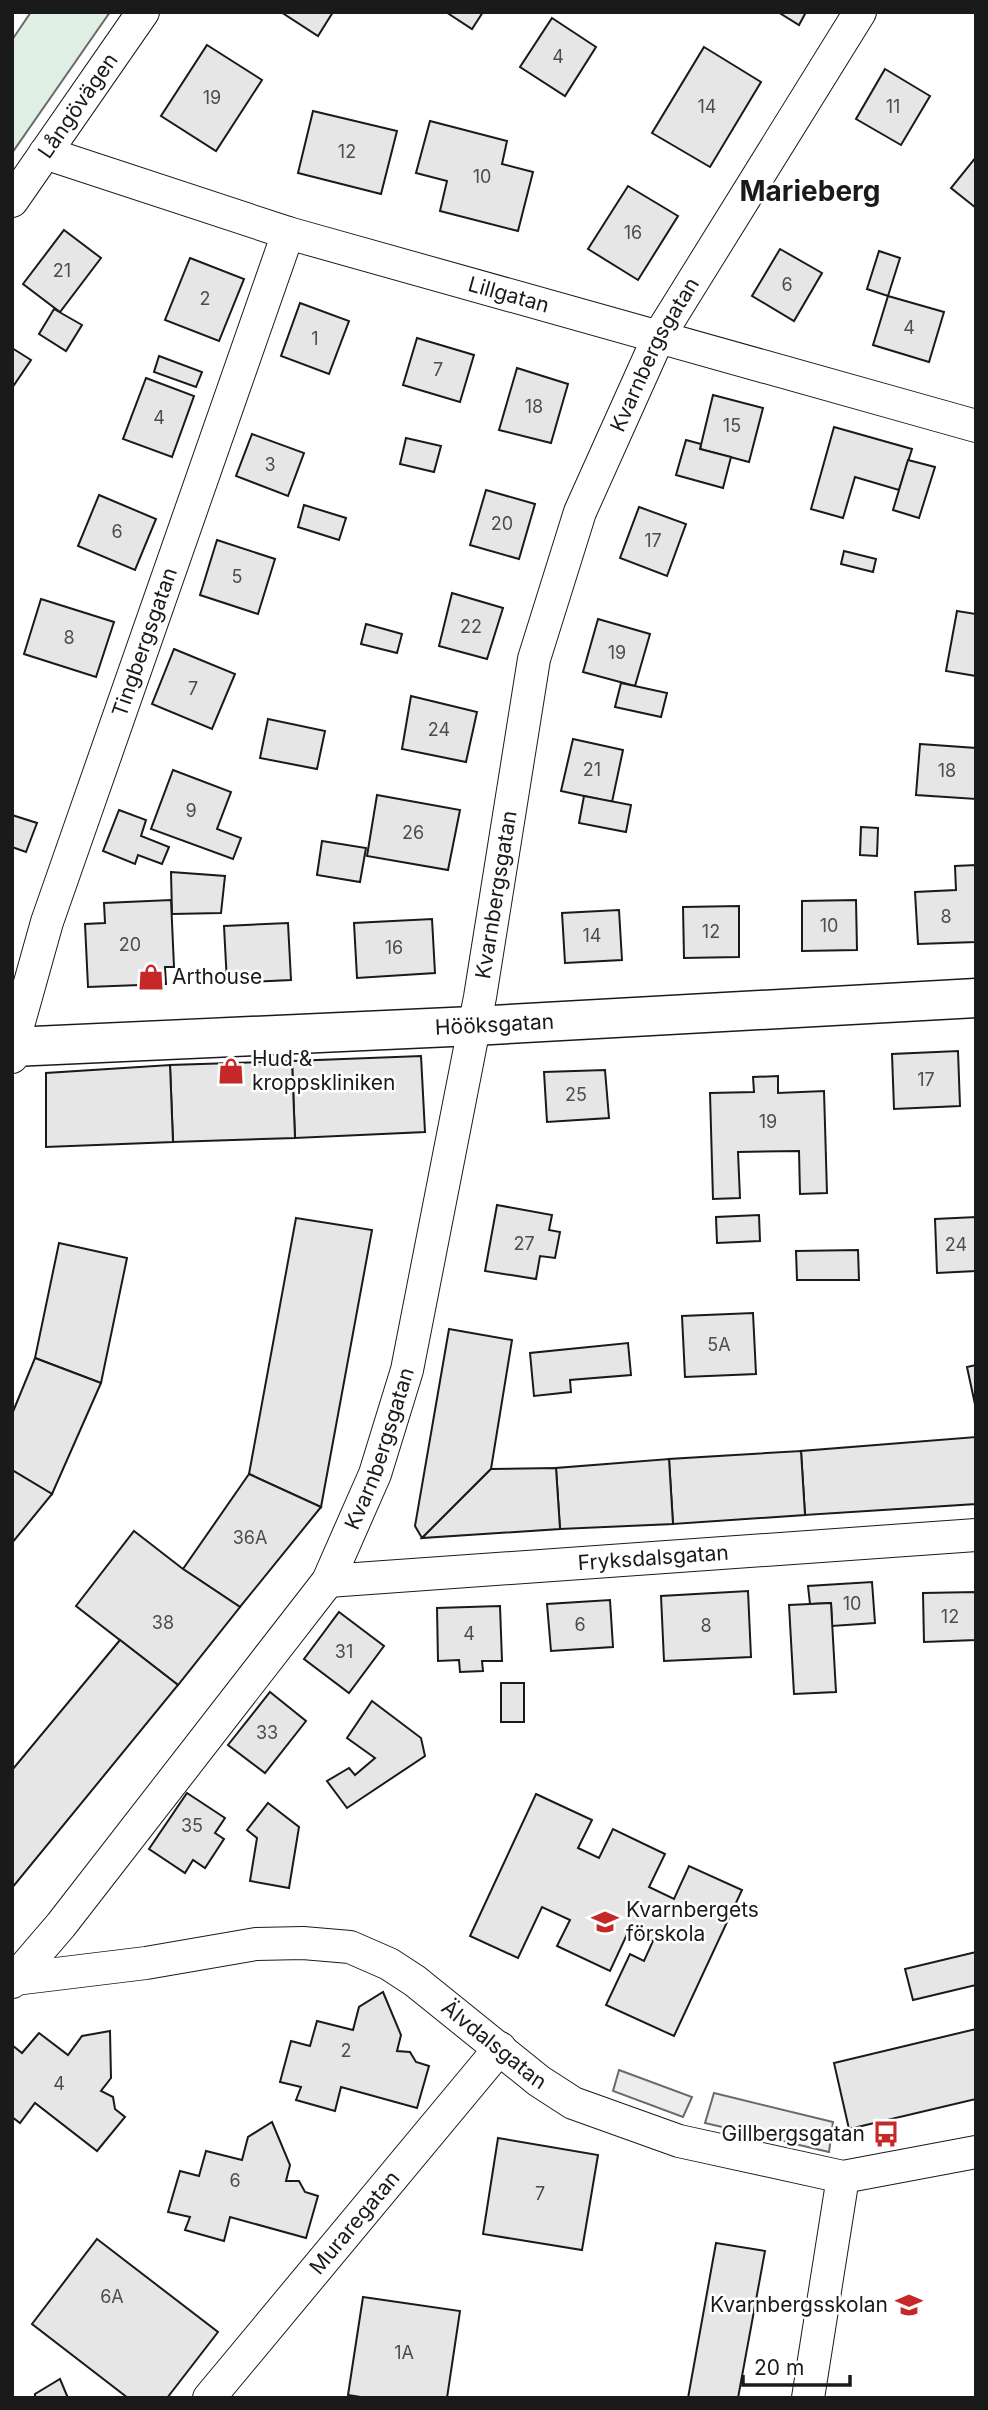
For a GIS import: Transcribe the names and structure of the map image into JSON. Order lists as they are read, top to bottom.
{
  "streets": {
    "street": [
      "Långövägen",
      "Lillgatan",
      "Kvarnbergsgatan",
      "Tingbergsgatan",
      "Hööksgatan",
      "Fryksdalsgatan",
      "Älvdalsgatan",
      "Muraregatan"
    ]
  },
  "crossings": [
    ["Långövägen", "Lillgatan"],
    ["Lillgatan", "Kvarnbergsgatan"],
    ["Lillgatan", "Tingbergsgatan"],
    ["Kvarnbergsgatan", "Hööksgatan"],
    ["Kvarnbergsgatan", "Fryksdalsgatan"],
    ["Kvarnbergsgatan", "Älvdalsgatan"],
    ["Tingbergsgatan", "Hööksgatan"],
    ["Älvdalsgatan", "Muraregatan"]
  ],
  "districts": ["Marieberg"],
  "places": {
    "shop": ["Arthouse", "Hud & kroppskliniken"],
    "school or university": ["Kvarnbergets förskola", "Kvarnbergsskolan"],
    "bus stop": ["Gillbergsgatan"]
  },
  "house_numbers": [
    "4",
    "19",
    "14",
    "11",
    "12",
    "10",
    "16",
    "21",
    "6",
    "2",
    "4",
    "1",
    "7",
    "18",
    "4",
    "15",
    "3",
    "20",
    "6",
    "17",
    "5",
    "22",
    "8",
    "19",
    "7",
    "24",
    "21",
    "18",
    "9",
    "26",
    "8",
    "10",
    "12",
    "14",
    "20",
    "16",
    "17",
    "25",
    "19",
    "27",
    "24",
    "5A",
    "36A",
    "10",
    "12",
    "38",
    "6",
    "8",
    "4",
    "31",
    "33",
    "35",
    "2",
    "4",
    "6",
    "7",
    "6A",
    "1A"
  ],
  "scale_bar": "20 m"
}
